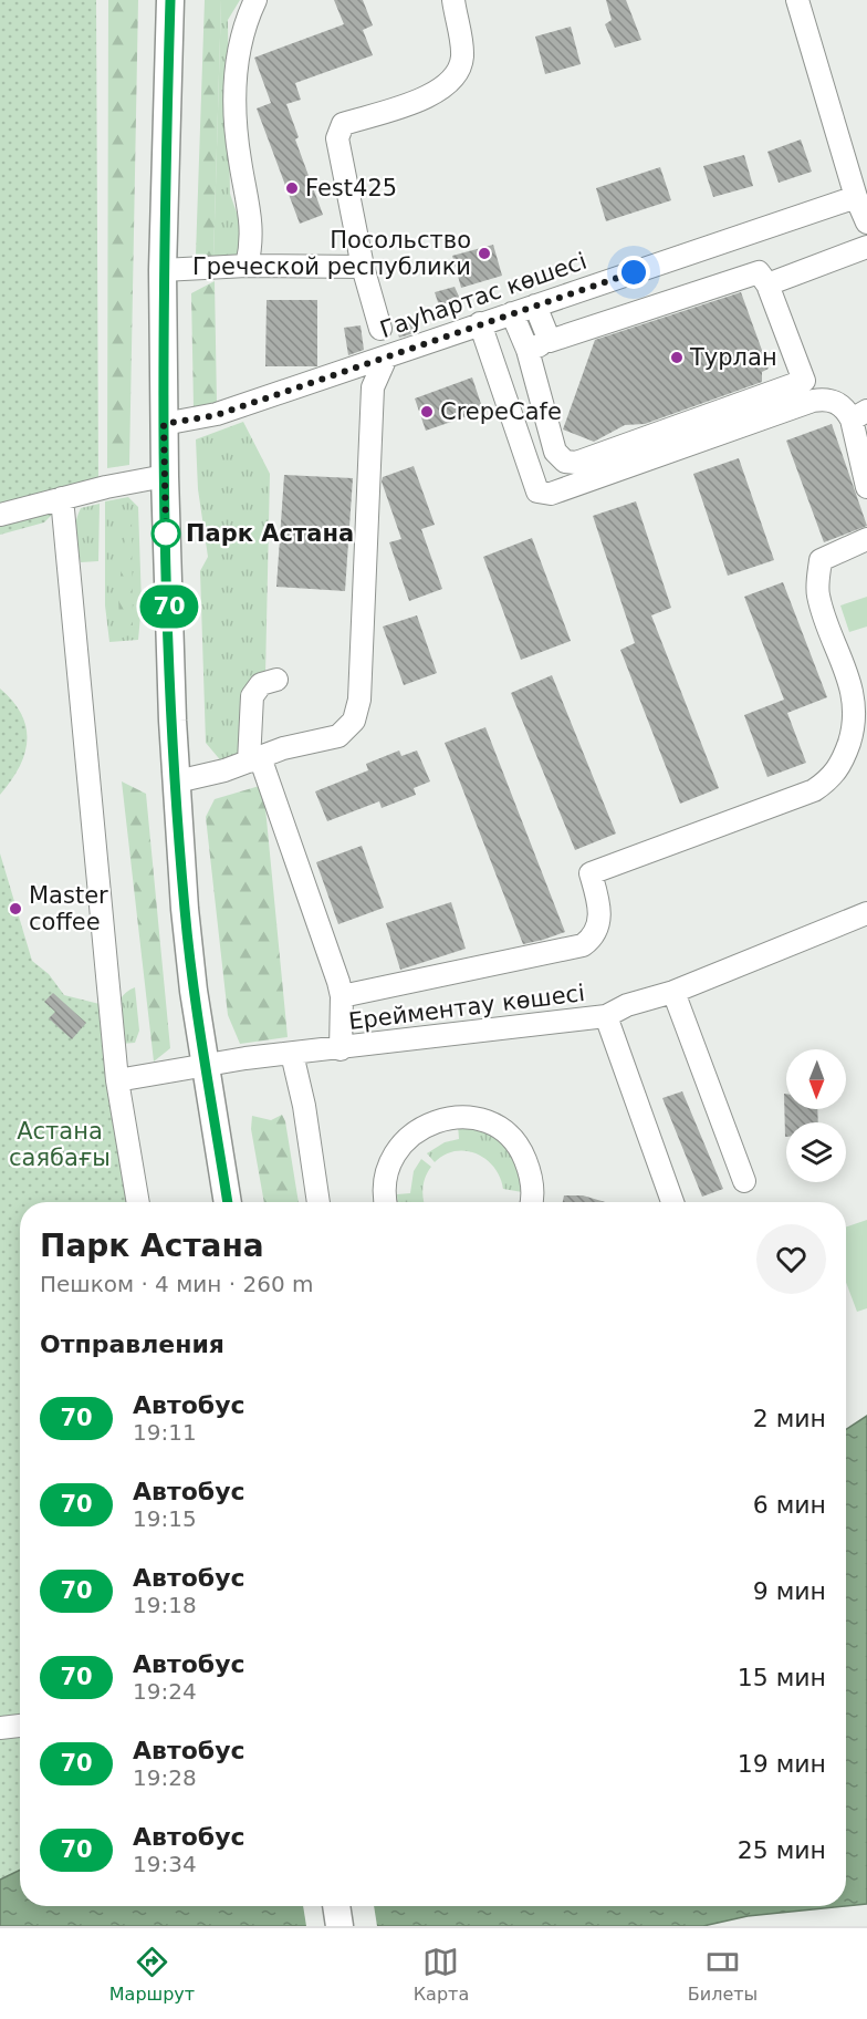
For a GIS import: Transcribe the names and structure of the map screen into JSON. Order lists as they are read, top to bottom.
{
  "streets": {
    "street": ["Гауhартас көшесі", "Ерейментау көшесі"]
  },
  "parks": ["Астана саябағы"],
  "places": [
    "Fest425",
    "Посольство Греческой республики",
    "Турлан",
    "CrepeCafe",
    "Парк Астана",
    "Master coffee"
  ],
  "lines": ["bus line 70"],
  "north": "bottom",
  "page": {
    "on_map": "70",
    "heading": [
      ["Парк Астана", "Пешком · 4 мин · 260 m"],
      "Отправления"
    ],
    "list": [
      {
        "mark": "70",
        "name": "Автобус",
        "note": "19:11",
        "value": "2 мин"
      },
      {
        "mark": "70",
        "name": "Автобус",
        "note": "19:15",
        "value": "6 мин"
      },
      {
        "mark": "70",
        "name": "Автобус",
        "note": "19:18",
        "value": "9 мин"
      },
      {
        "mark": "70",
        "name": "Автобус",
        "note": "19:24",
        "value": "15 мин"
      },
      {
        "mark": "70",
        "name": "Автобус",
        "note": "19:28",
        "value": "19 мин"
      },
      {
        "mark": "70",
        "name": "Автобус",
        "note": "19:34",
        "value": "25 мин"
      }
    ],
    "tabs": ["Маршрут", "Карта", "Билеты"]
  }
}
